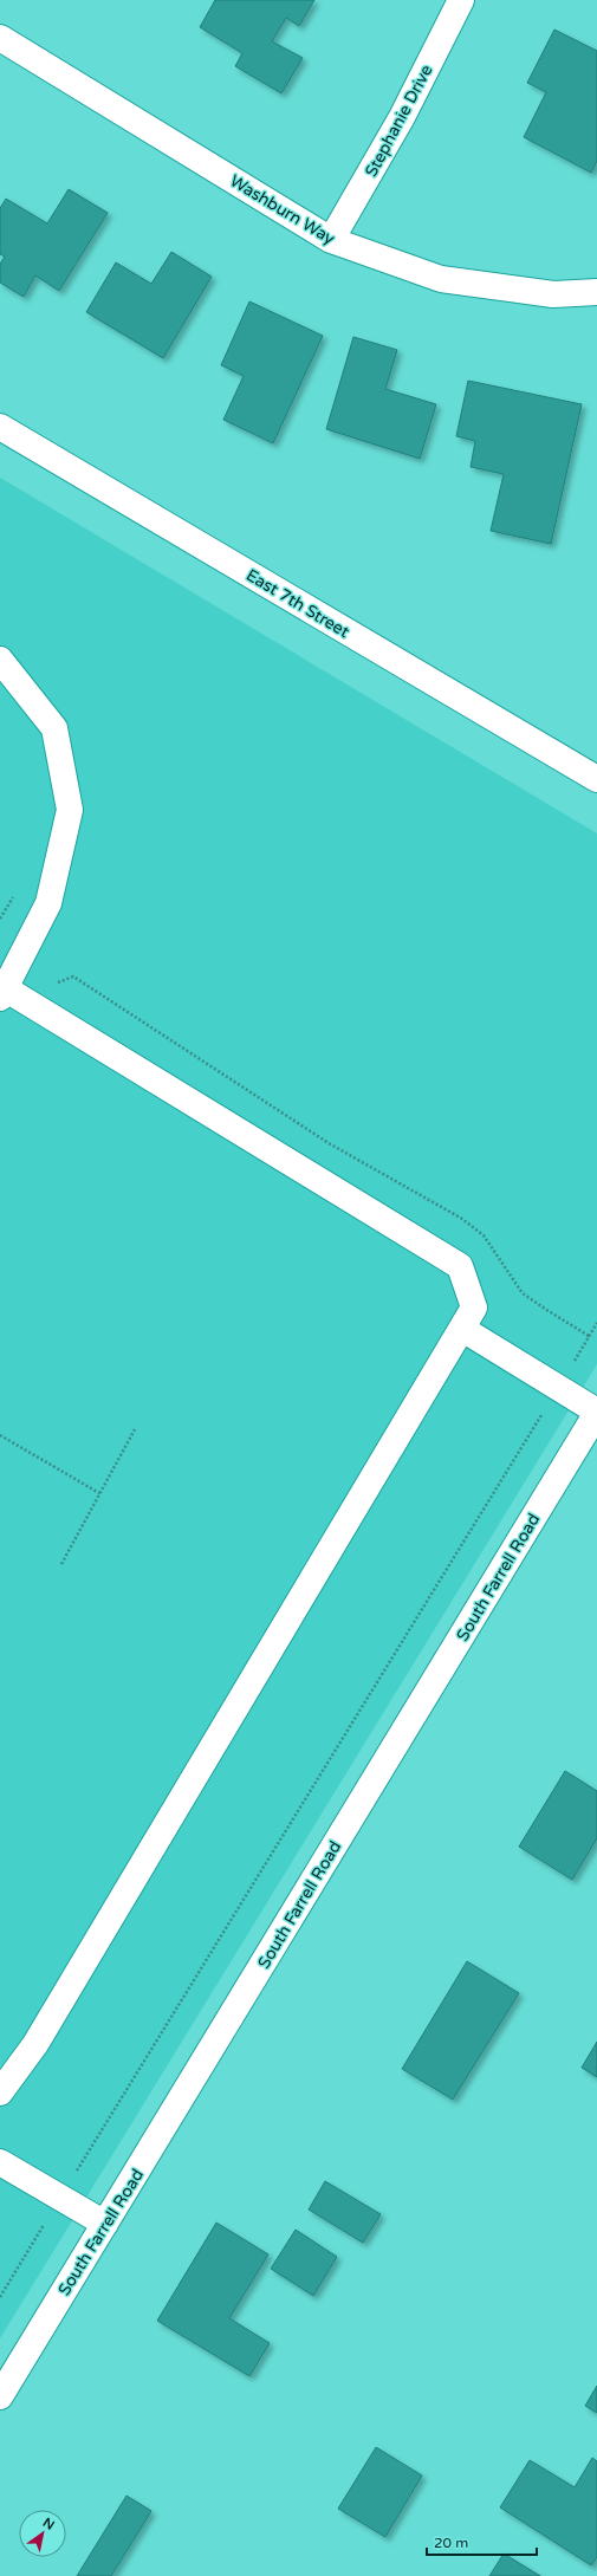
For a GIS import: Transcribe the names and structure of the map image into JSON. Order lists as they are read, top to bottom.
{
  "streets": {
    "street": [
      "Stephanie Drive",
      "Washburn Way",
      "East 7th Street",
      "South Farrell Road"
    ]
  },
  "crossings": [
    ["Stephanie Drive", "Washburn Way"]
  ],
  "scale_bar": "20 m",
  "north": "top right"
}
